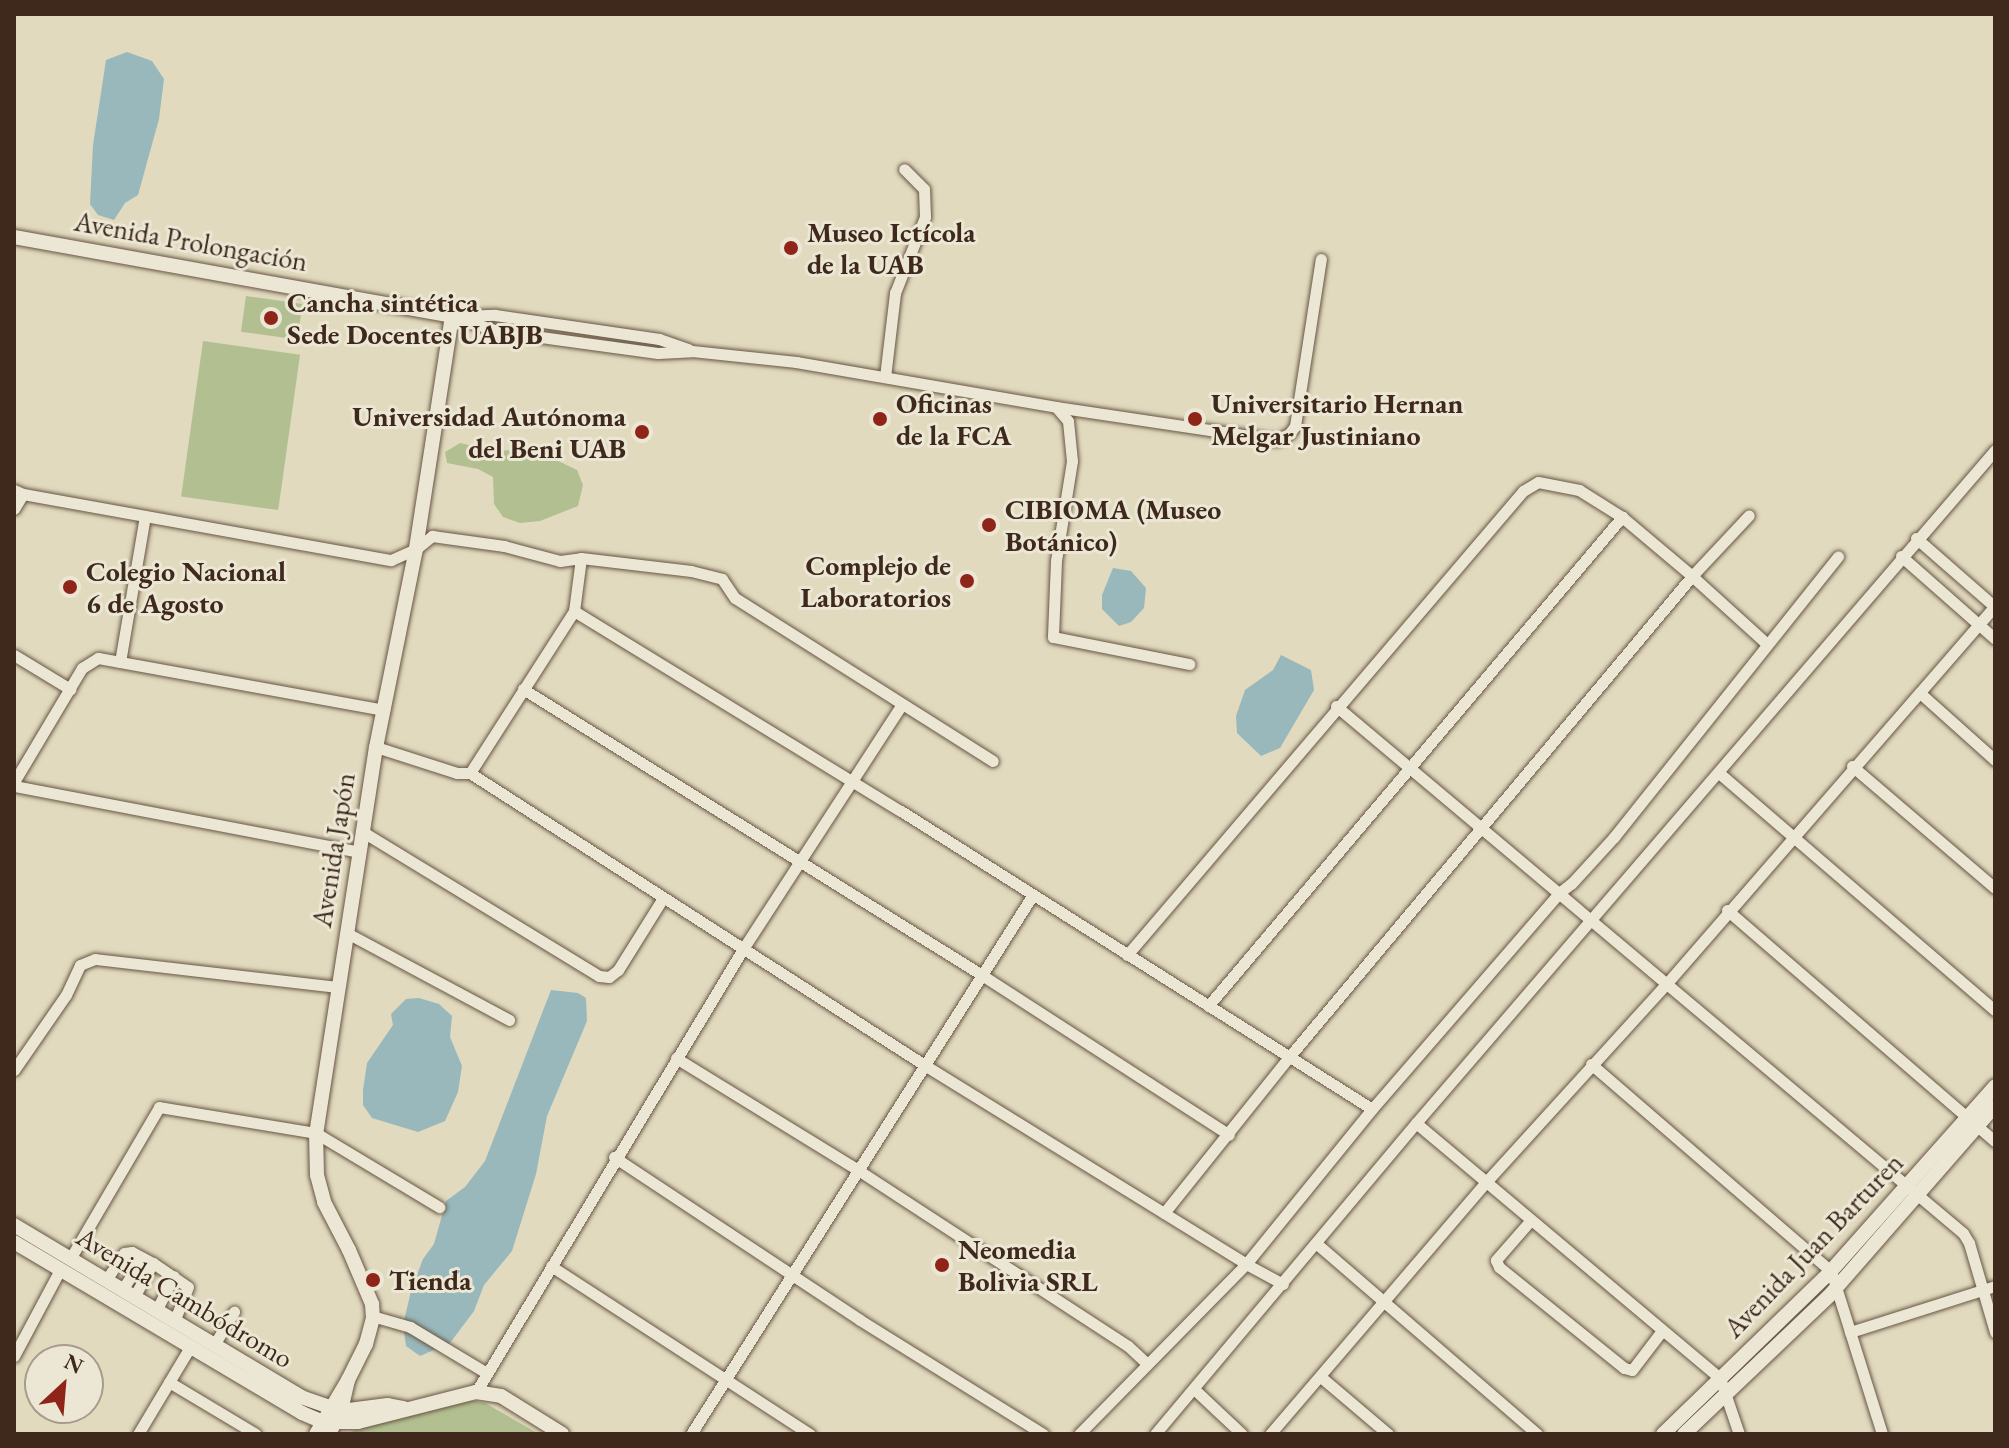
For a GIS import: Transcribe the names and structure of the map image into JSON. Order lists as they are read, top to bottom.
{
  "streets": {
    "street": [
      "Avenida Prolongación",
      "Avenida Japón",
      "Avenida Juan Barturen",
      "Avenida Cambódromo"
    ]
  },
  "crossings": [
    ["Avenida Prolongación", "Avenida Japón"]
  ],
  "places": [
    "Museo Ictícola de la UAB",
    "Cancha sintética Sede Docentes UABJB",
    "Oficinas de la FCA",
    "Universitario Hernan Melgar Justiniano",
    "Universidad Autónoma del Beni UAB",
    "CIBIOMA (Museo Botánico)",
    "Complejo de Laboratorios",
    "Colegio Nacional 6 de Agosto",
    "Neomedia Bolivia SRL",
    "Tienda"
  ],
  "north": "top right"
}
